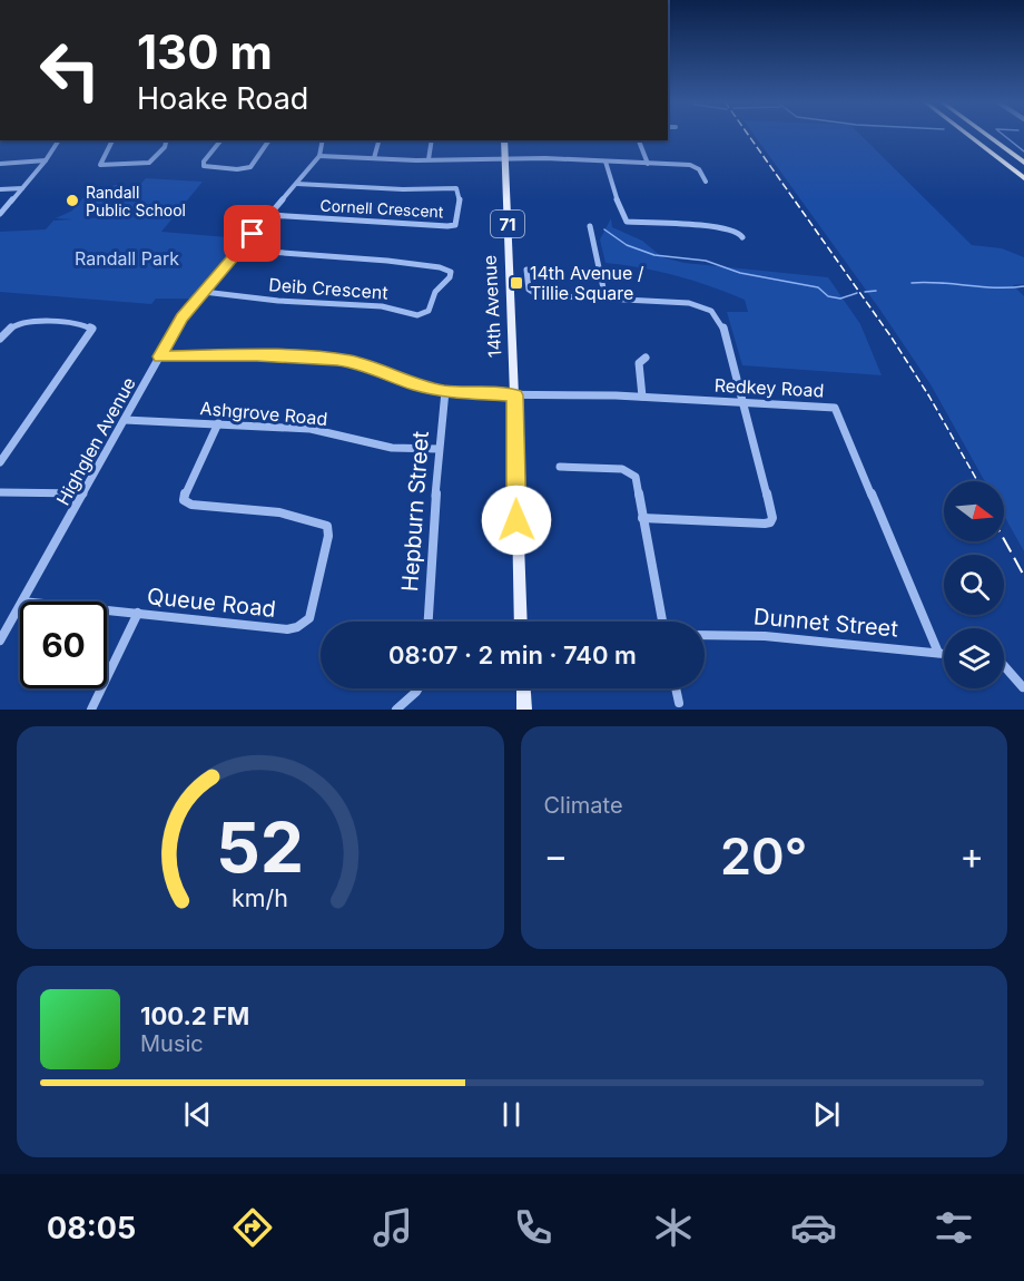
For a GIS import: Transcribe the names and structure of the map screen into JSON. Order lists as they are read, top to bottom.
{
  "streets": {
    "main road": ["71", "14th Avenue"],
    "street": [
      "Cornell Crescent",
      "Deib Crescent",
      "Redkey Road",
      "Ashgrove Road",
      "Highglen Avenue",
      "Hepburn Street",
      "Queue Road",
      "Dunnet Street"
    ]
  },
  "crossings": [
    ["Cornell Crescent", "Highglen Avenue"],
    ["Deib Crescent", "Highglen Avenue"],
    ["14th Avenue", "Redkey Road"],
    ["Redkey Road", "Highglen Avenue"],
    ["Redkey Road", "Hepburn Street"],
    ["Redkey Road", "Dunnet Street"],
    ["Ashgrove Road", "Highglen Avenue"],
    ["Ashgrove Road", "Hepburn Street"],
    ["Ashgrove Road", "Queue Road"]
  ],
  "parks": ["Randall Park"],
  "places": {
    "other": ["Randall Public School"],
    "transit": ["14th Avenue / Tillie Square"]
  },
  "north": "right",
  "page": {
    "turn": ["130 m", "Hoake Road"],
    "limit": "60",
    "trip": "08:07 · 2 min · 740 m",
    "tile": "Climate",
    "heat": ["−", "20°", "+"],
    "song": ["100.2 FM", "Music"],
    "tabs": "08:05",
    "gauge": ["52", "km/h"]
  }
}
